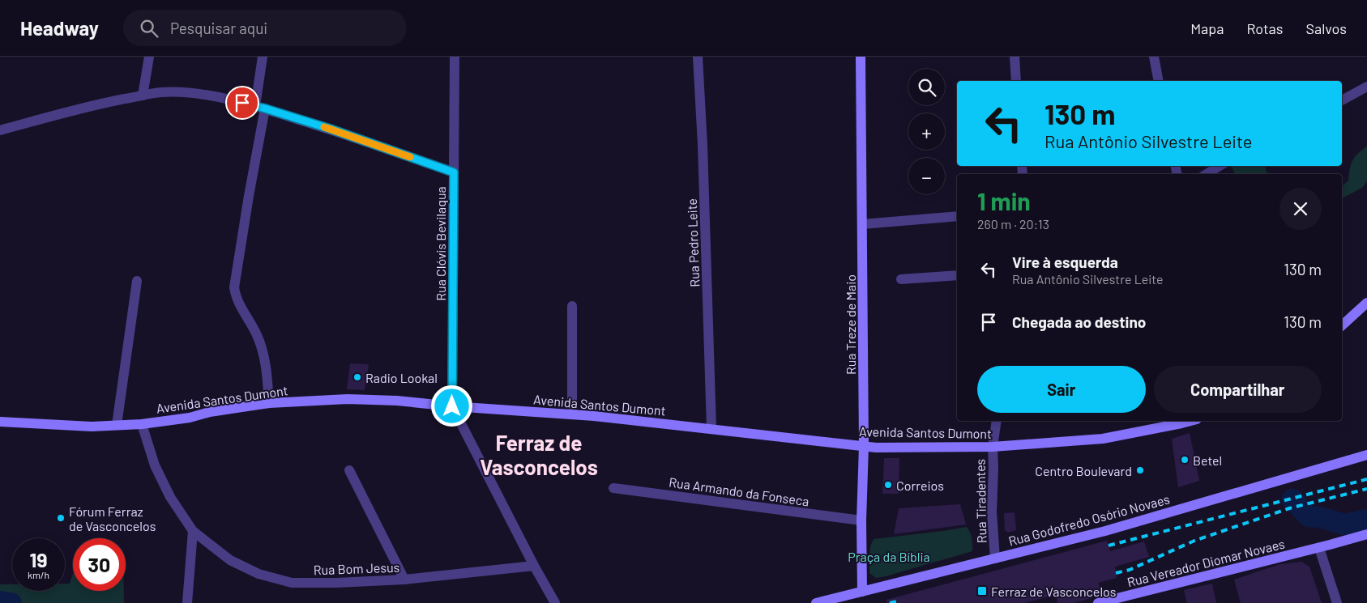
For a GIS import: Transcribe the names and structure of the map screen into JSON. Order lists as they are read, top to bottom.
{
  "streets": {
    "main road": [
      "Rua Treze de Maio",
      "Avenida Santos Dumont",
      "Rua Godofredo Osório Novaes",
      "Rua Vereador Diomar Novaes"
    ],
    "street": [
      "Rua Pedro Leite",
      "Rua Clóvis Bevilaqua",
      "Rua Armando da Fonseca",
      "Rua Tiradentes",
      "Rua Bom Jesus"
    ]
  },
  "crossings": [
    ["Rua Pedro Leite", "Avenida Santos Dumont"],
    ["Rua Clóvis Bevilaqua", "Avenida Santos Dumont"],
    ["Rua Treze de Maio", "Avenida Santos Dumont"],
    ["Rua Treze de Maio", "Rua Armando da Fonseca"],
    ["Rua Treze de Maio", "Rua Godofredo Osório Novaes"],
    ["Avenida Santos Dumont", "Rua Tiradentes"],
    ["Avenida Santos Dumont", "Rua Bom Jesus"],
    ["Rua Tiradentes", "Rua Godofredo Osório Novaes"]
  ],
  "districts": ["Ferraz de Vasconcelos"],
  "parks": ["Praça da Bíblia"],
  "places": {
    "other": [
      "Radio Lookal",
      "Betel",
      "Centro Boulevard",
      "Correios",
      "Fórum Ferraz de Vasconcelos"
    ],
    "transit": ["Ferraz de Vasconcelos"]
  },
  "page": {
    "header": "Headway",
    "search": "Pesquisar aqui",
    "nav": ["Mapa", "Rotas", "Salvos"],
    "map_buttons": ["+", "−"],
    "turn": ["130 m", "Rua Antônio Silvestre Leite"],
    "heading": ["1 min", "260 m · 20:13"],
    "list": [
      {
        "name": "Vire à esquerda",
        "note": "Rua Antônio Silvestre Leite",
        "value": "130 m"
      },
      {
        "name": "Chegada ao destino",
        "value": "130 m"
      }
    ],
    "buttons": ["Sair", "Compartilhar"],
    "speed": "19 km/h",
    "limit": "30"
  }
}
